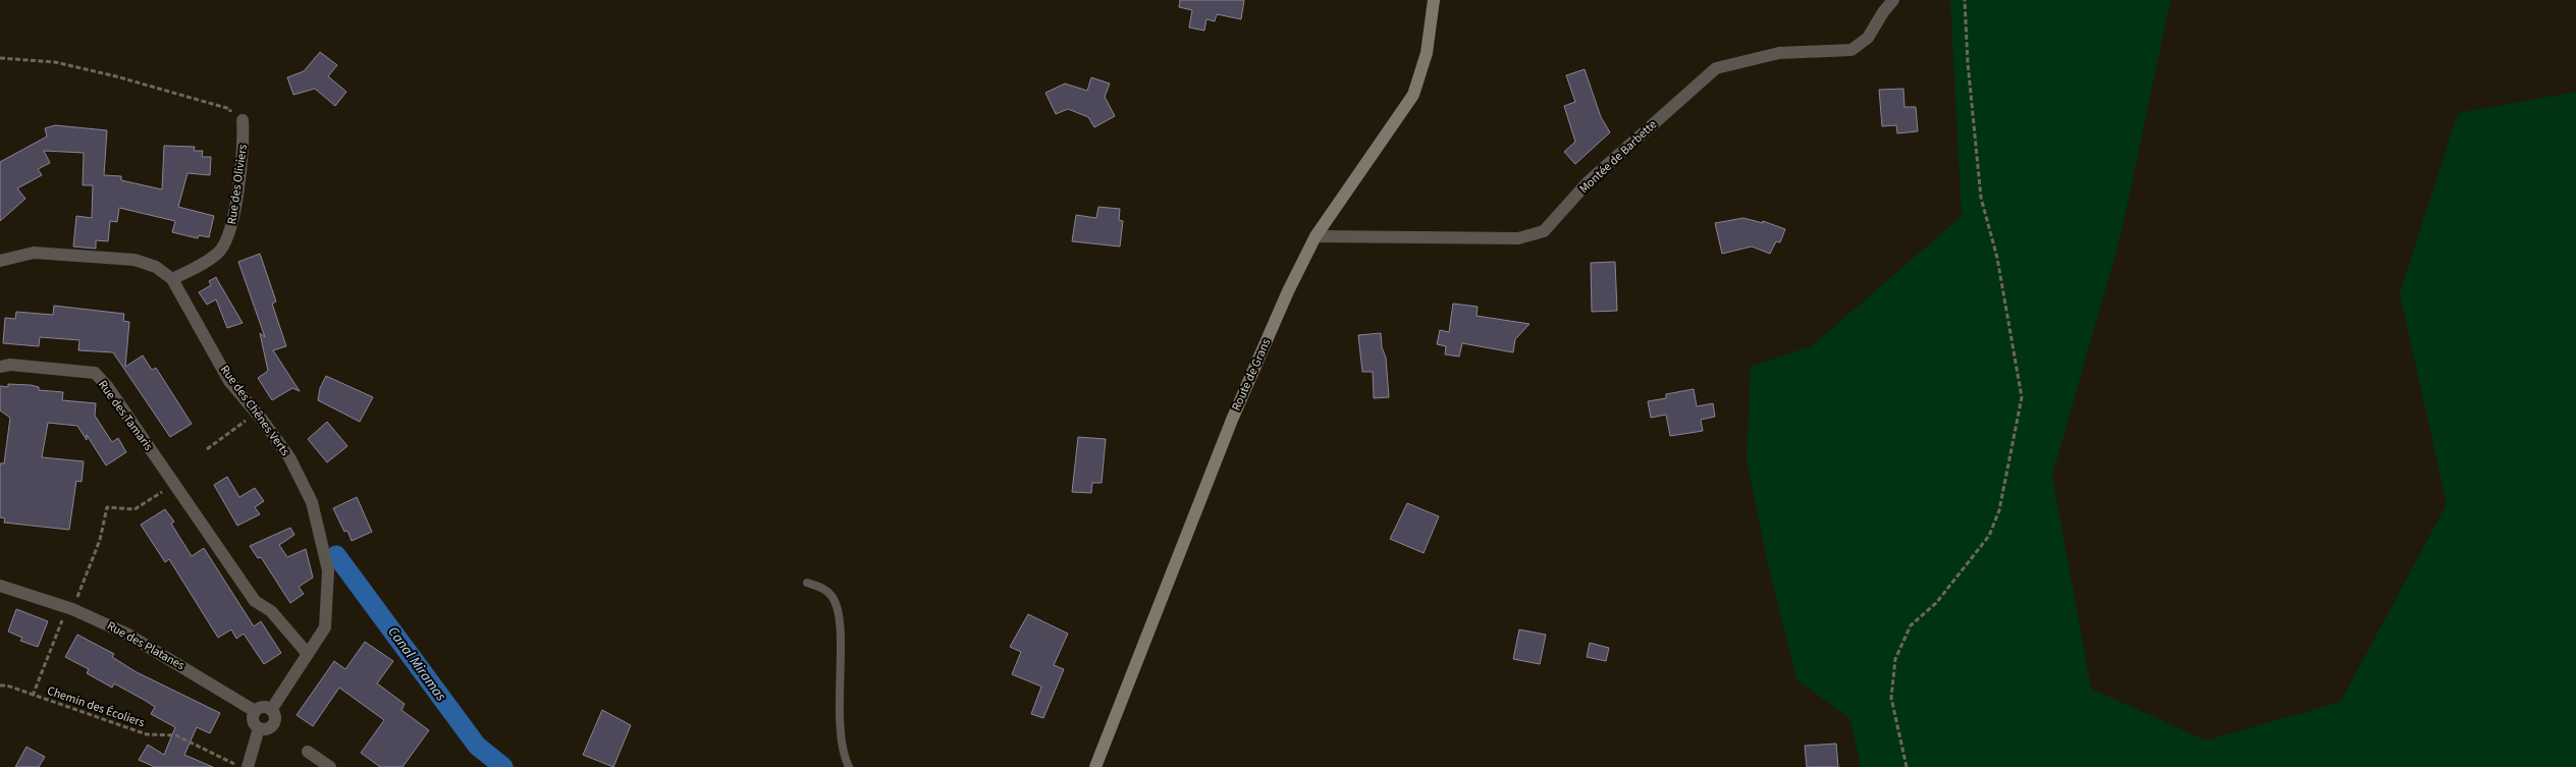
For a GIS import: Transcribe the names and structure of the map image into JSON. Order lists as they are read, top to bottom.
{
  "streets": {
    "street": [
      "Montée de Barbette",
      "Rue des Oliviers",
      "Route de Grans",
      "Rue des Chênes Verts",
      "Rue des Tamaris",
      "Rue des Platanes"
    ],
    "path": ["Chemin des Écoliers"]
  },
  "crossings": [
    ["Montée de Barbette", "Route de Grans"],
    ["Rue des Oliviers", "Rue des Chênes Verts"],
    ["Rue des Chênes Verts", "Rue des Tamaris"],
    ["Rue des Chênes Verts", "Rue des Platanes"]
  ],
  "water": ["Canal Miramas"]
}
